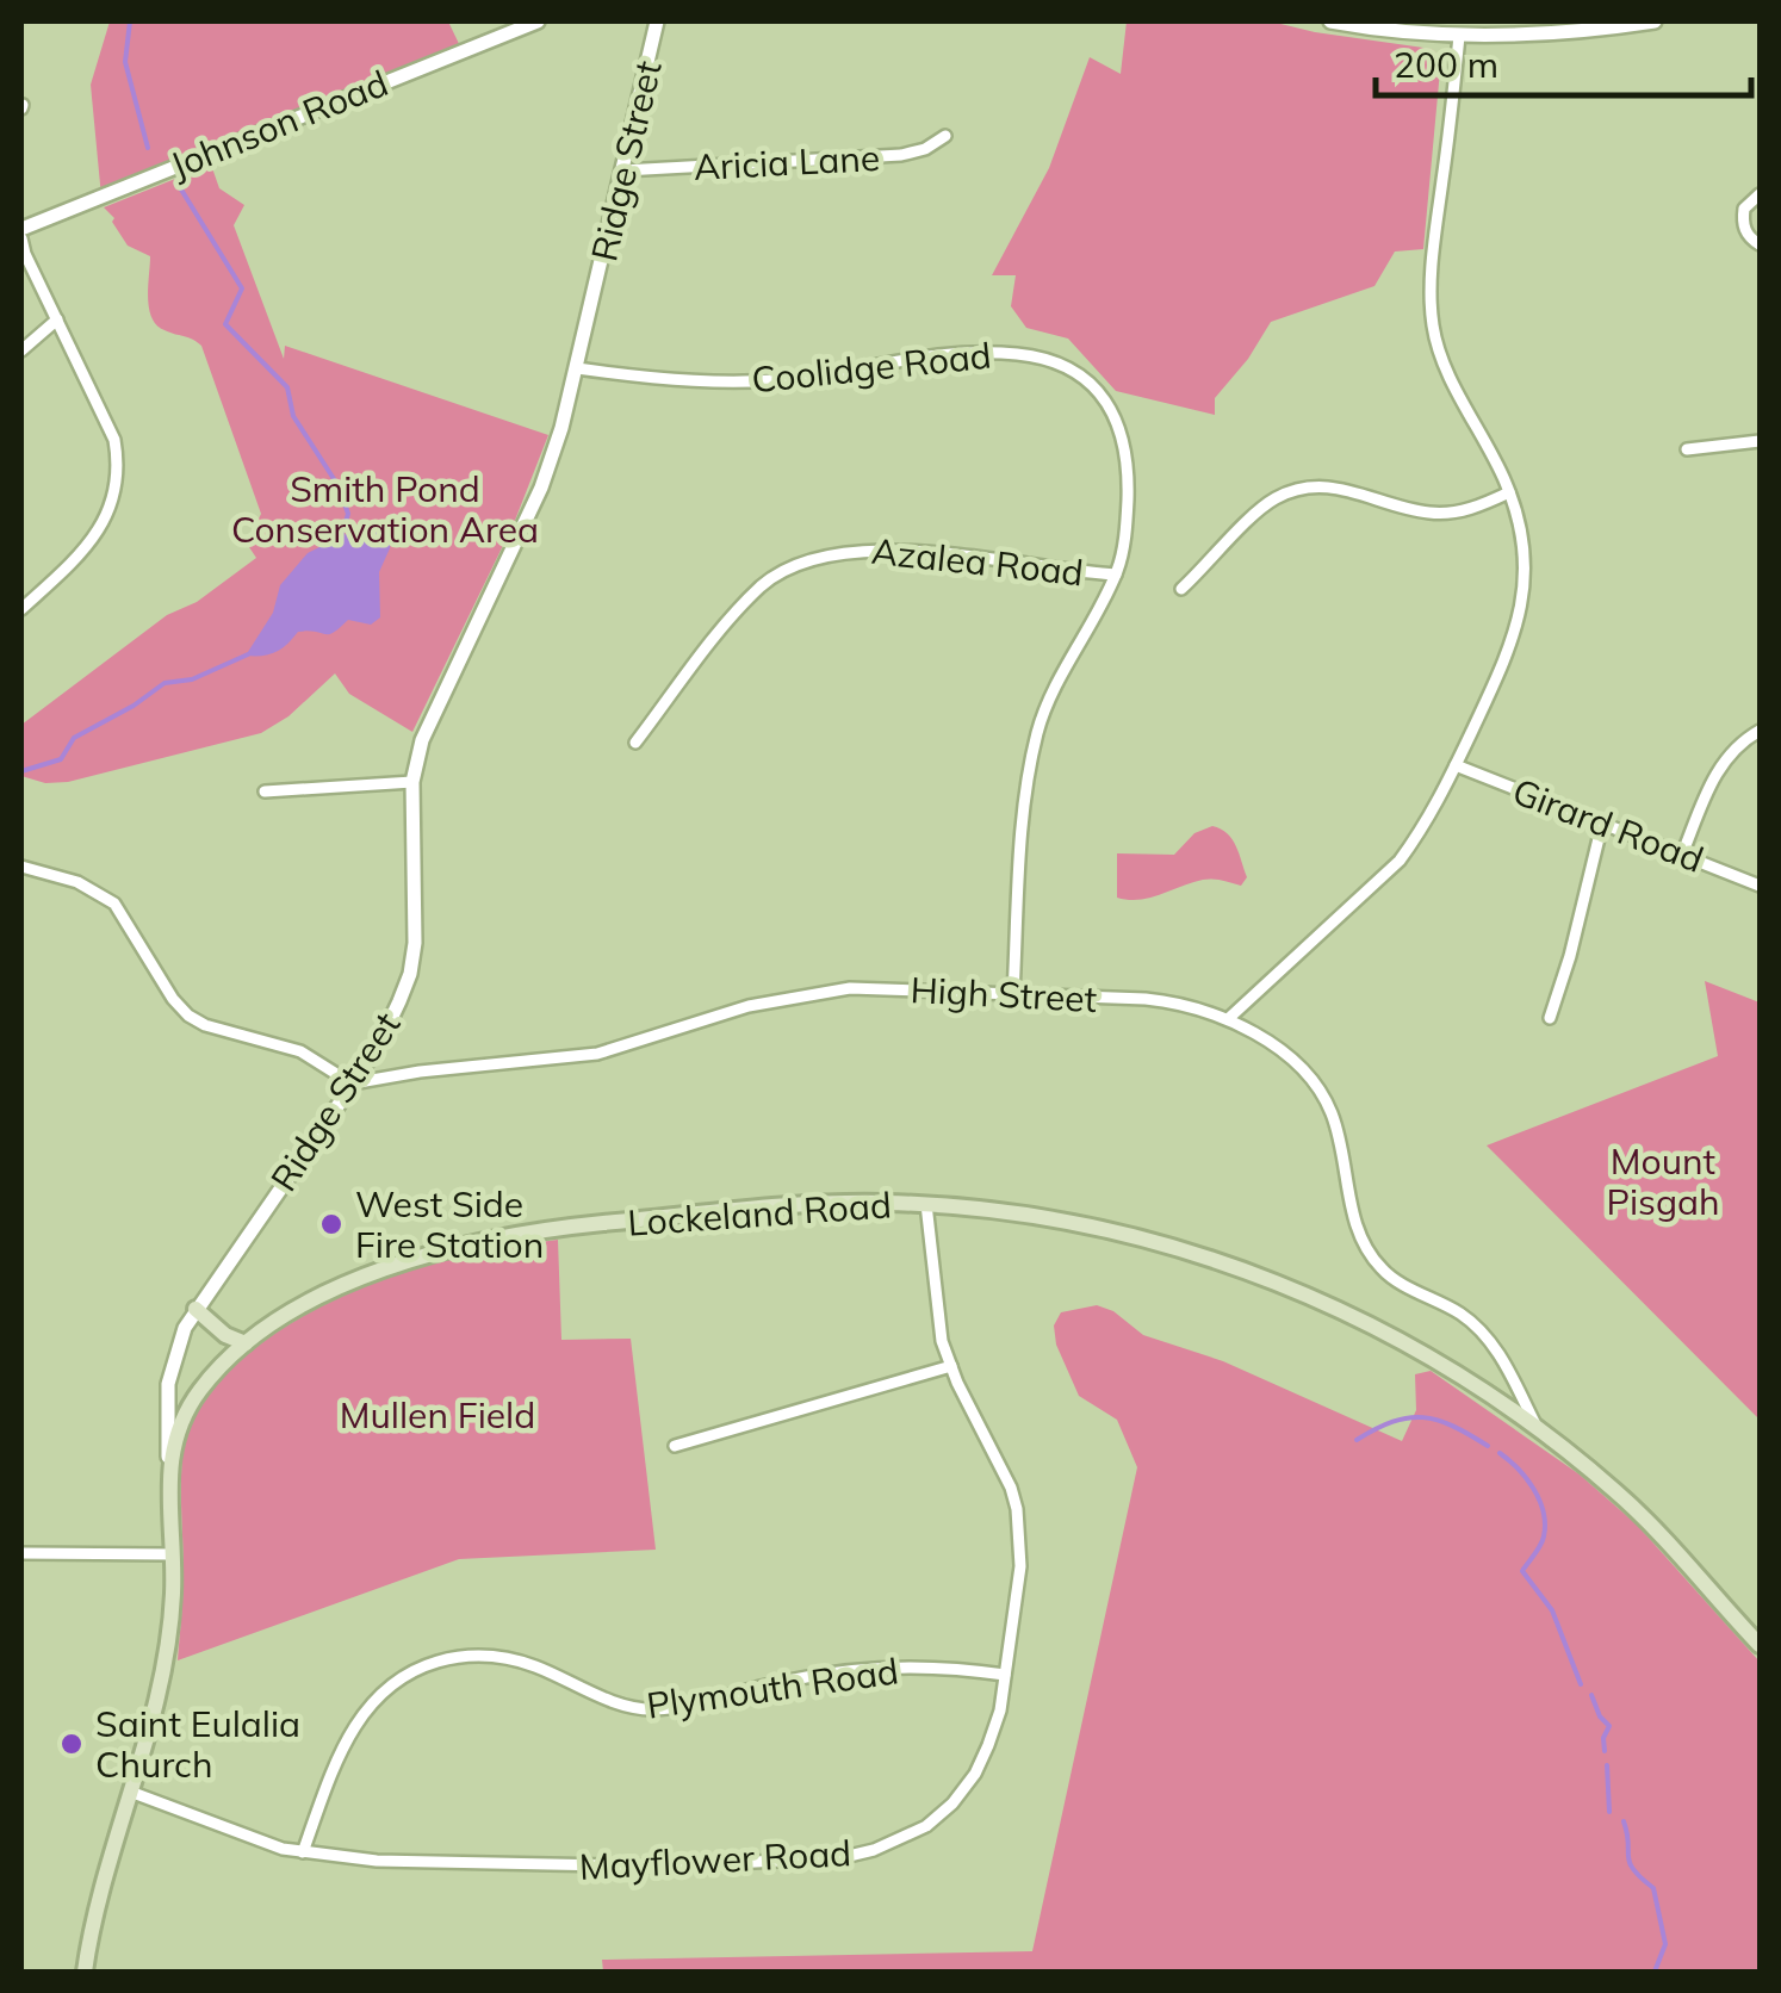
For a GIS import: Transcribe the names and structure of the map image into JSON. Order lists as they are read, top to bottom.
{
  "streets": {
    "main road": ["Ridge Street", "High Street", "Lockeland Road"],
    "street": [
      "Johnson Road",
      "Aricia Lane",
      "Coolidge Road",
      "Azalea Road",
      "Girard Road",
      "Plymouth Road",
      "Mayflower Road"
    ]
  },
  "crossings": [
    ["Ridge Street", "Aricia Lane"],
    ["Ridge Street", "Coolidge Road"],
    ["Ridge Street", "High Street"],
    ["Ridge Street", "Lockeland Road"],
    ["Ridge Street", "Mayflower Road"],
    ["Coolidge Road", "Azalea Road"],
    ["Coolidge Road", "High Street"],
    ["High Street", "Lockeland Road"],
    ["Lockeland Road", "Mayflower Road"],
    ["Plymouth Road", "Mayflower Road"]
  ],
  "parks": ["Smith Pond Conservation Area", "Mount Pisgah", "Mullen Field"],
  "places": ["West Side Fire Station", "Saint Eulalia Church"],
  "scale_bar": "200 m"
}
